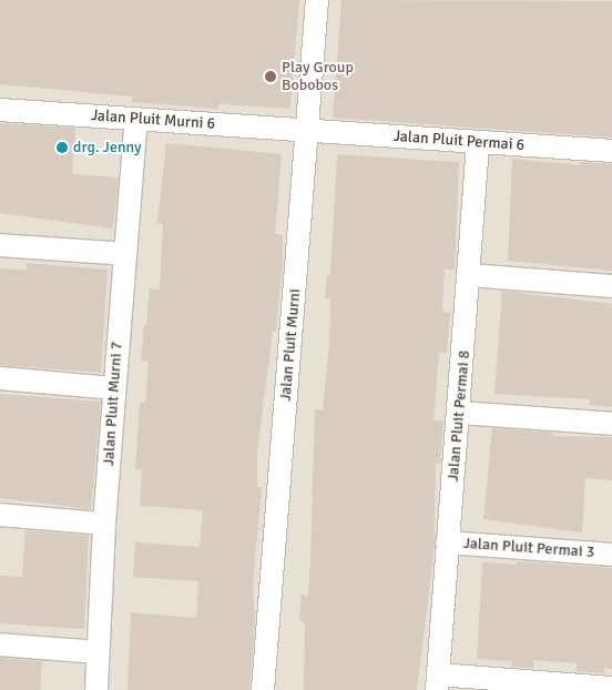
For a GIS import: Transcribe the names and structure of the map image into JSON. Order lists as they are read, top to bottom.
{
  "streets": {
    "street": [
      "Jalan Pluit Murni 6",
      "Jalan Pluit Permai 6",
      "Jalan Pluit Murni",
      "Jalan Pluit Murni 7",
      "Jalan Pluit Permai 8",
      "Jalan Pluit Permai 3"
    ]
  },
  "crossings": [
    ["Jalan Pluit Murni 6", "Jalan Pluit Permai 6"],
    ["Jalan Pluit Murni 6", "Jalan Pluit Murni"],
    ["Jalan Pluit Murni 6", "Jalan Pluit Murni 7"],
    ["Jalan Pluit Permai 6", "Jalan Pluit Murni"],
    ["Jalan Pluit Permai 6", "Jalan Pluit Permai 8"],
    ["Jalan Pluit Permai 8", "Jalan Pluit Permai 3"]
  ],
  "places": ["Play Group Bobobos", "drg. Jenny"]
}
